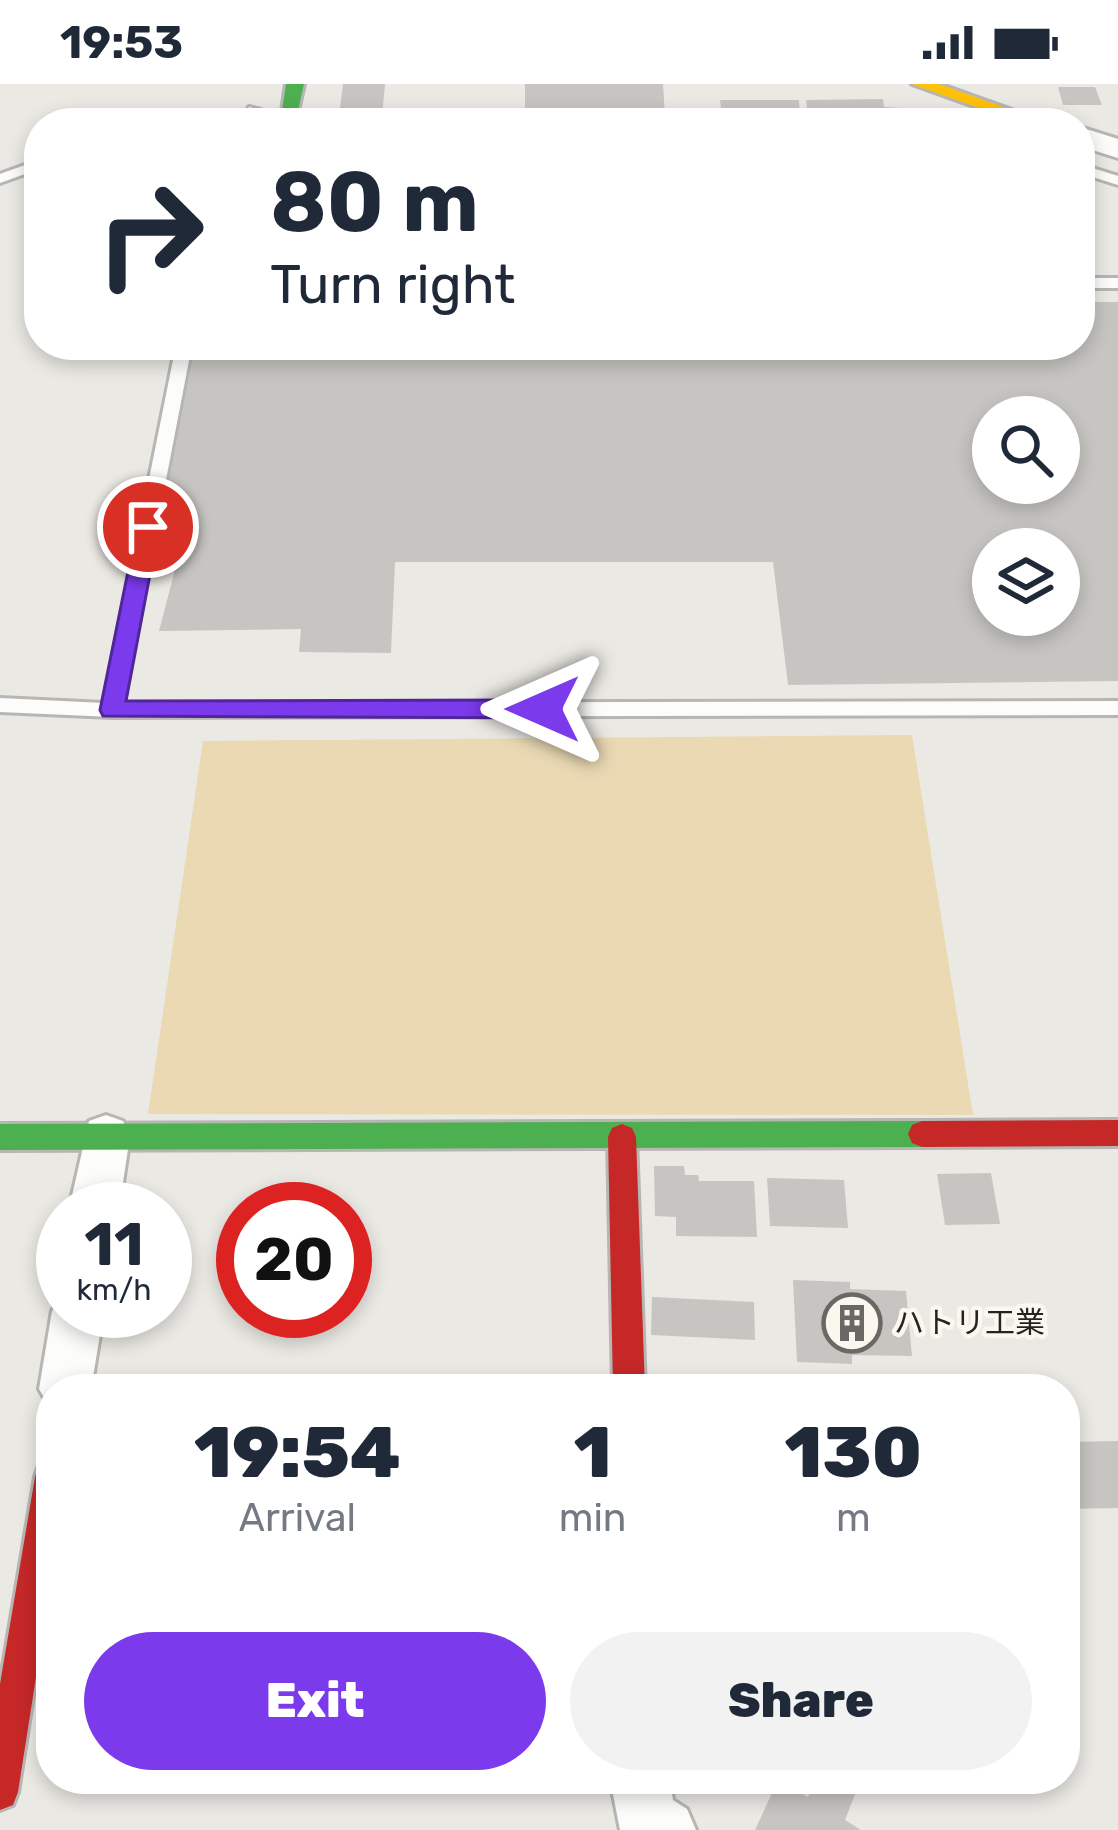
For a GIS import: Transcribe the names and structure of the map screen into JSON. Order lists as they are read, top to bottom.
{
  "places": {
    "building": ["ハトリ工業"]
  },
  "page": {
    "status": "19:53",
    "turn": ["80 m", "Turn right"],
    "speed": "11 km/h",
    "limit": "20",
    "eta": [
      "19:54",
      "Arrival",
      "1",
      "min",
      "130",
      "m"
    ],
    "buttons": ["Exit", "Share"]
  }
}
